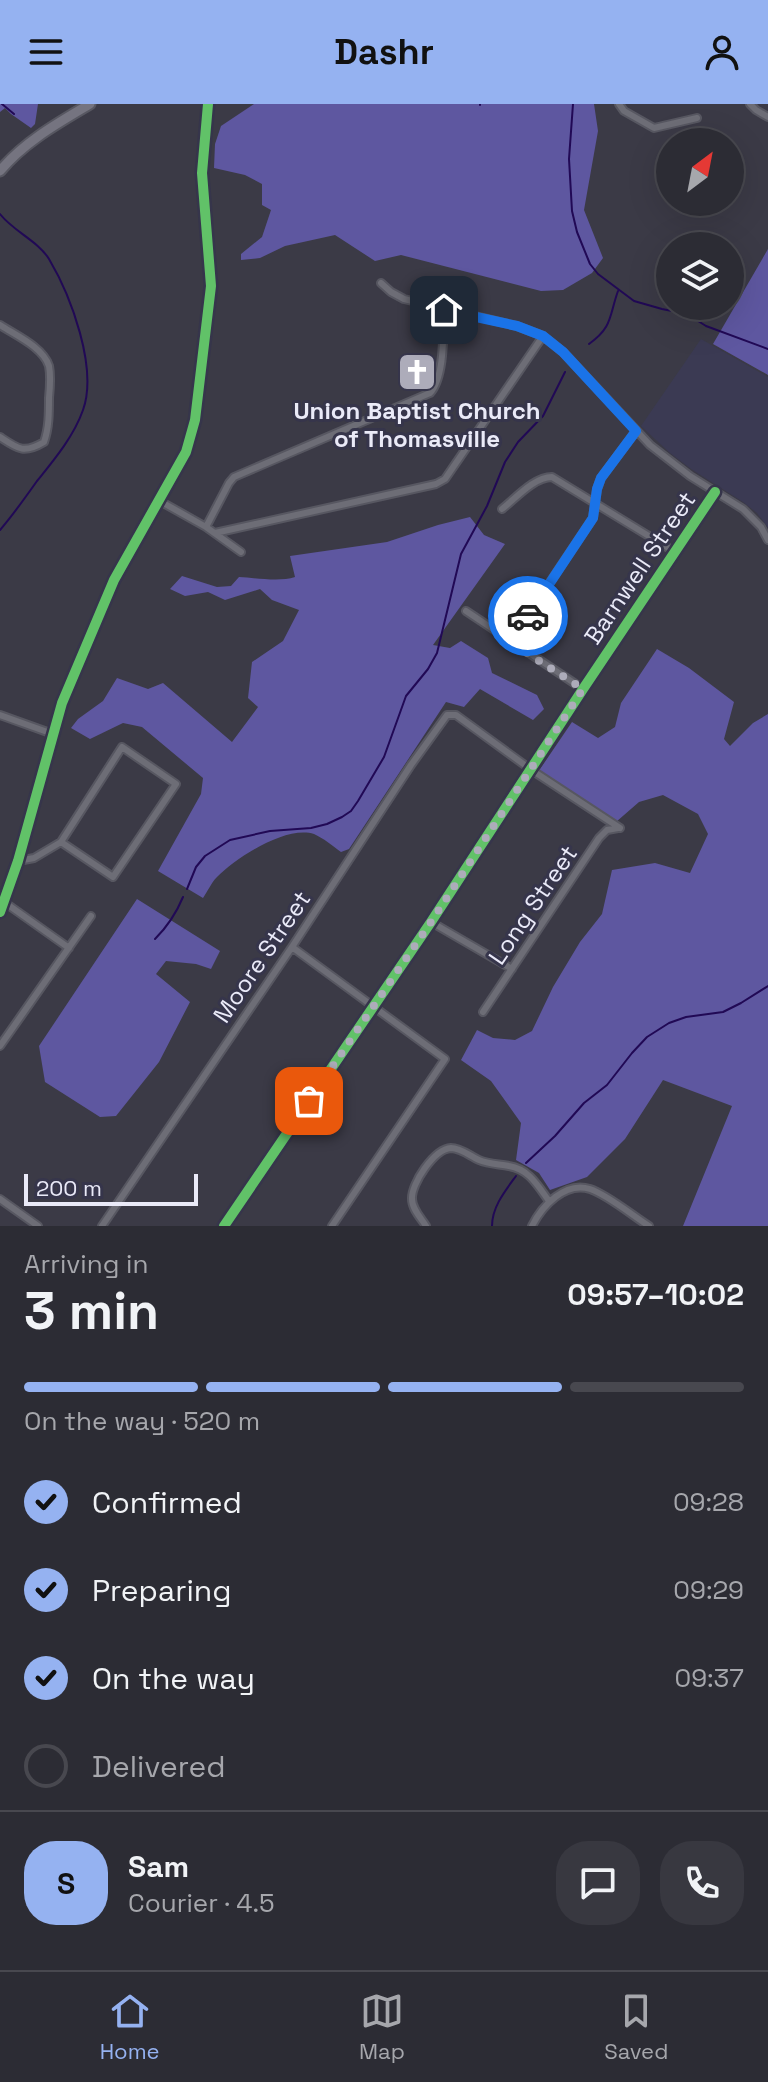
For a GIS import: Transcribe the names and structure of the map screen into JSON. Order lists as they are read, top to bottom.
{
  "streets": {
    "street": ["Barnwell Street", "Long Street", "Moore Street"]
  },
  "crossings": [
    ["Barnwell Street", "Long Street"],
    ["Barnwell Street", "Moore Street"],
    ["Long Street", "Moore Street"]
  ],
  "places": {
    "church": ["Union Baptist Church of Thomasville"]
  },
  "scale_bar": "200 m",
  "north": "top right",
  "page": {
    "header": "Dashr",
    "scale": "200 m",
    "heading": ["3 min", "Arriving in", "09:57–10:02"],
    "panel": ["Sam", "Courier · 4.5"],
    "bar": "On the way · 520 m",
    "list": [
      ["Confirmed", "09:28"],
      ["Preparing", "09:29"],
      ["On the way", "09:37"],
      "Delivered"
    ],
    "round": "S",
    "tabs": ["Home", "Map", "Saved"]
  }
}
